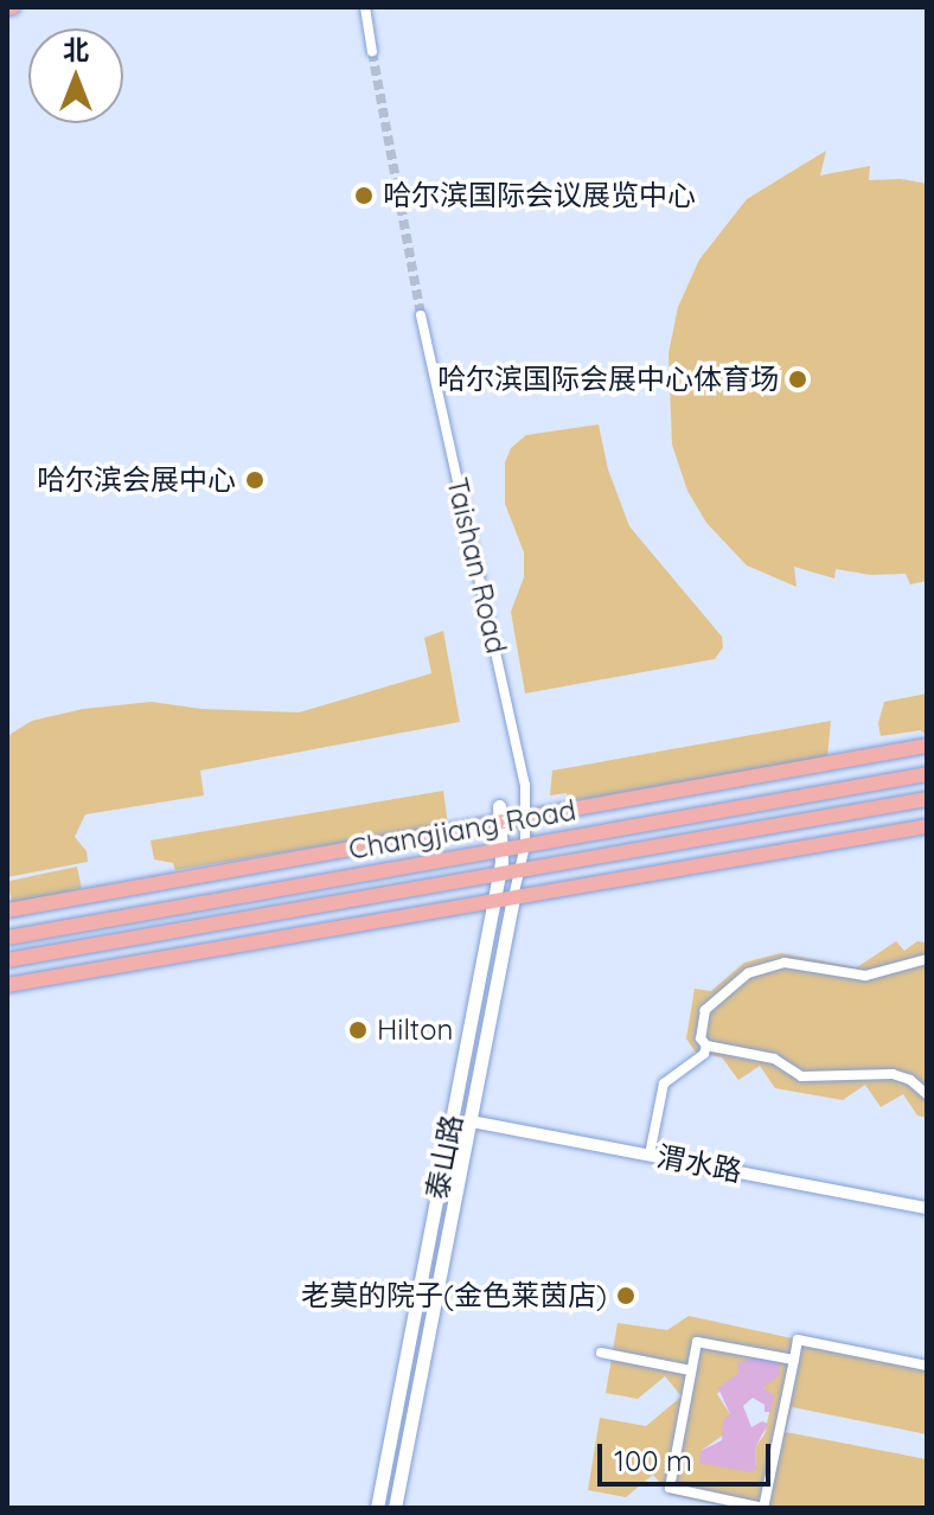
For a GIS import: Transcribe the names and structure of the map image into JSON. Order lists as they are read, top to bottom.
{
  "streets": {
    "main road": ["Changjiang Road", "泰山路"],
    "street": ["Taishan Road", "渭水路"]
  },
  "crossings": [
    ["Taishan Road", "泰山路"],
    ["Changjiang Road", "泰山路"],
    ["泰山路", "渭水路"]
  ],
  "places": [
    "哈尔滨国际会议展览中心",
    "哈尔滨国际会展中心体育场",
    "哈尔滨会展中心",
    "Hilton",
    "老莫的院子(金色莱茵店)"
  ],
  "scale_bar": "100 m",
  "north": "top"
}
